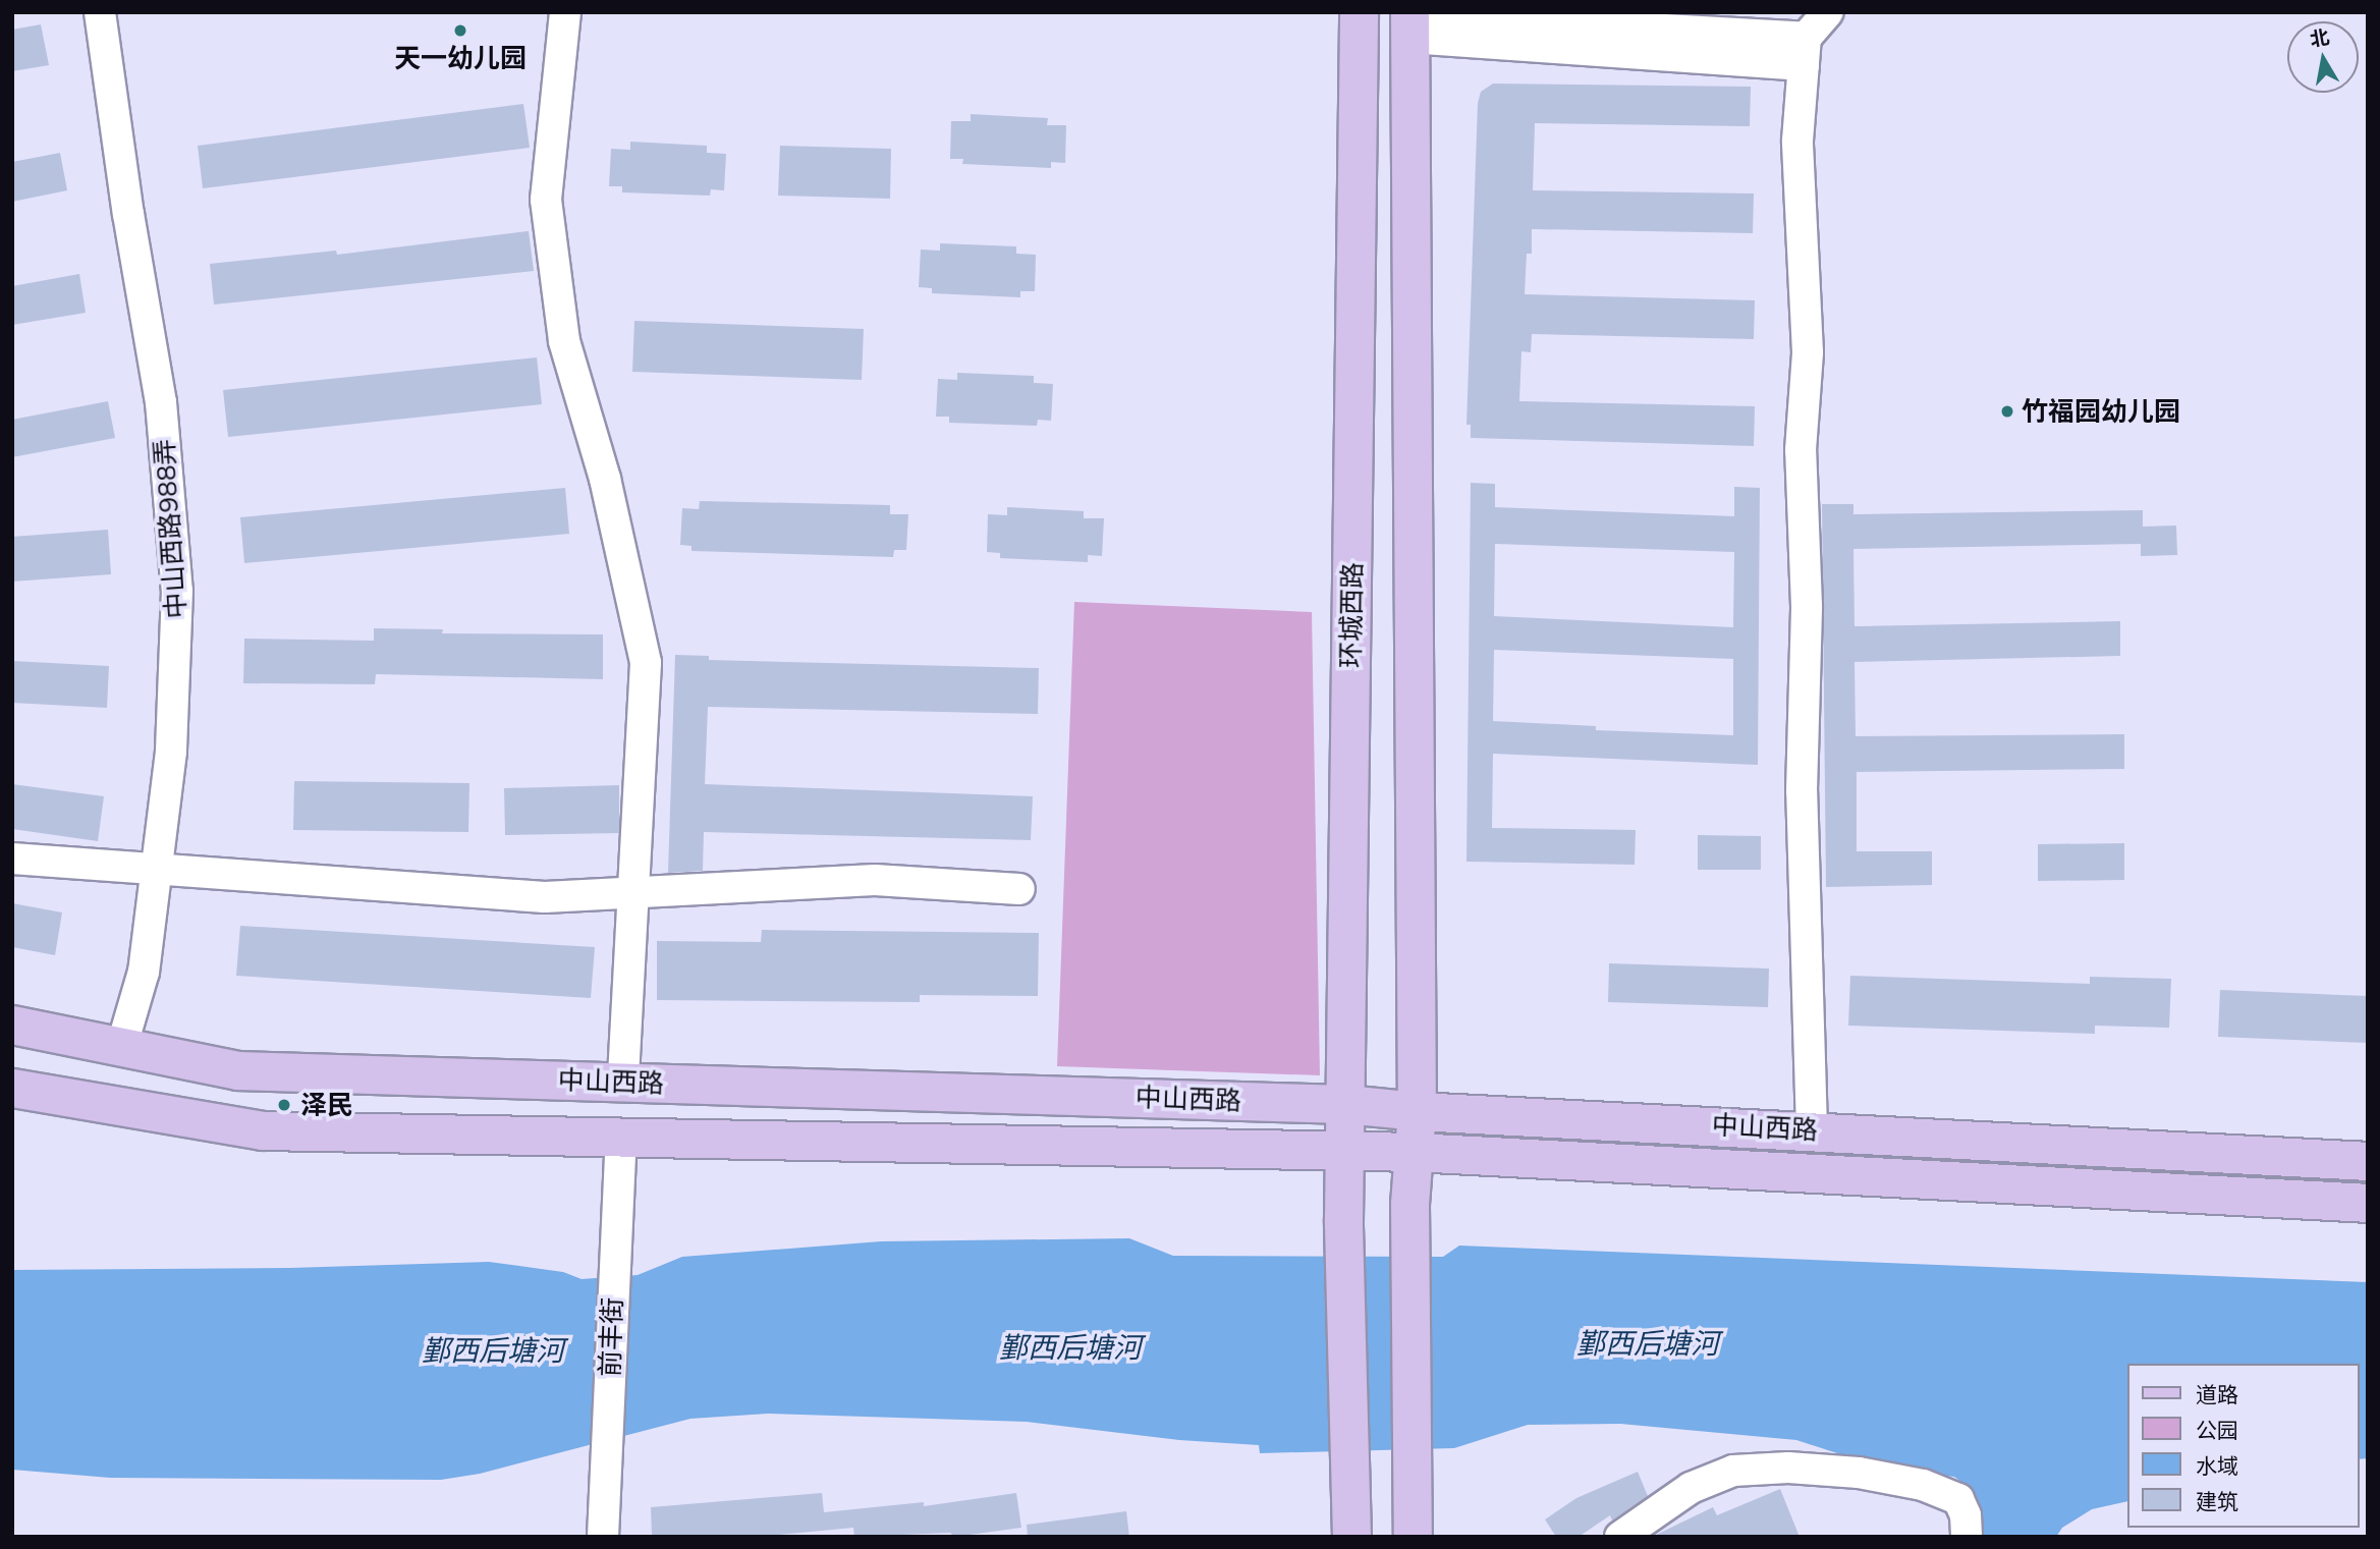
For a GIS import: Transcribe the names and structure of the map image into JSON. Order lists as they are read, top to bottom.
{
  "streets": {
    "main road": ["环城西路", "中山西路"],
    "street": ["中山西路988弄", "前丰街"]
  },
  "crossings": [
    ["中山西路988弄", "中山西路"],
    ["环城西路", "中山西路"],
    ["中山西路", "前丰街"]
  ],
  "water": ["鄞西后塘河"],
  "places": ["天一幼儿园", "竹福园幼儿园", "泽民"],
  "legend": [
    "道路",
    "公园",
    "水域",
    "建筑"
  ],
  "north": "top"
}
